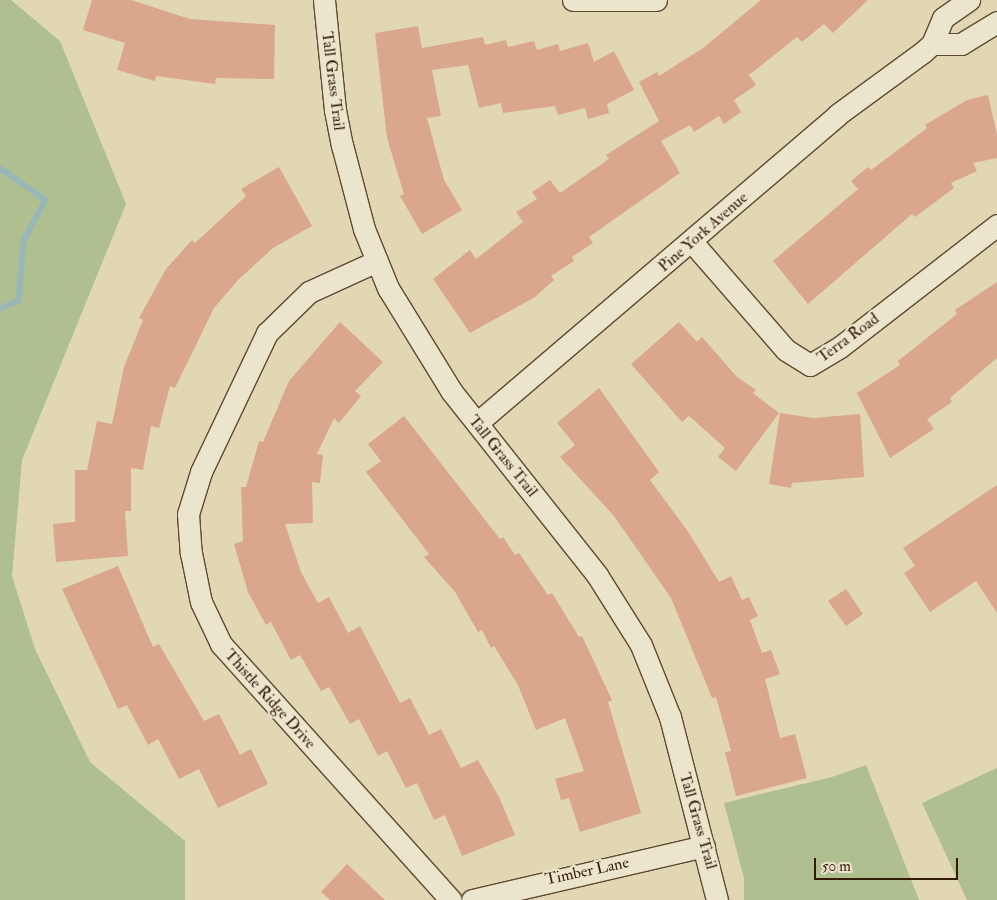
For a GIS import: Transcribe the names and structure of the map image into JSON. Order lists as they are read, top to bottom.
{
  "streets": {
    "street": [
      "Tall Grass Trail",
      "Pine York Avenue",
      "Terra Road",
      "Thistle Ridge Drive",
      "Timber Lane"
    ]
  },
  "crossings": [
    ["Tall Grass Trail", "Pine York Avenue"],
    ["Tall Grass Trail", "Thistle Ridge Drive"],
    ["Tall Grass Trail", "Timber Lane"],
    ["Pine York Avenue", "Terra Road"]
  ],
  "scale_bar": "50 m"
}
